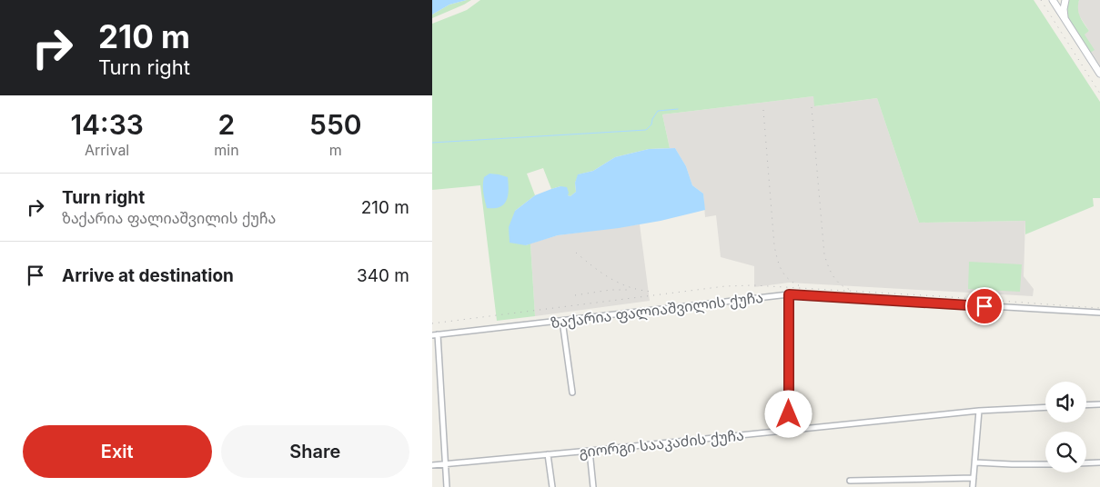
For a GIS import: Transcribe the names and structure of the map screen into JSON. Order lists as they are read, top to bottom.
{
  "streets": {
    "street": ["ზაქარია ფალიაშვილის ქუჩა", "გიორგი სააკაძის ქუჩა"]
  },
  "page": {
    "turn": ["210 m", "Turn right"],
    "eta": [
      "14:33",
      "Arrival",
      "2",
      "min",
      "550",
      "m"
    ],
    "list": [
      {
        "name": "Turn right",
        "note": "ზაქარია ფალიაშვილის ქუჩა",
        "value": "210 m"
      },
      {
        "name": "Arrive at destination",
        "value": "340 m"
      }
    ],
    "buttons": ["Exit", "Share"]
  }
}
